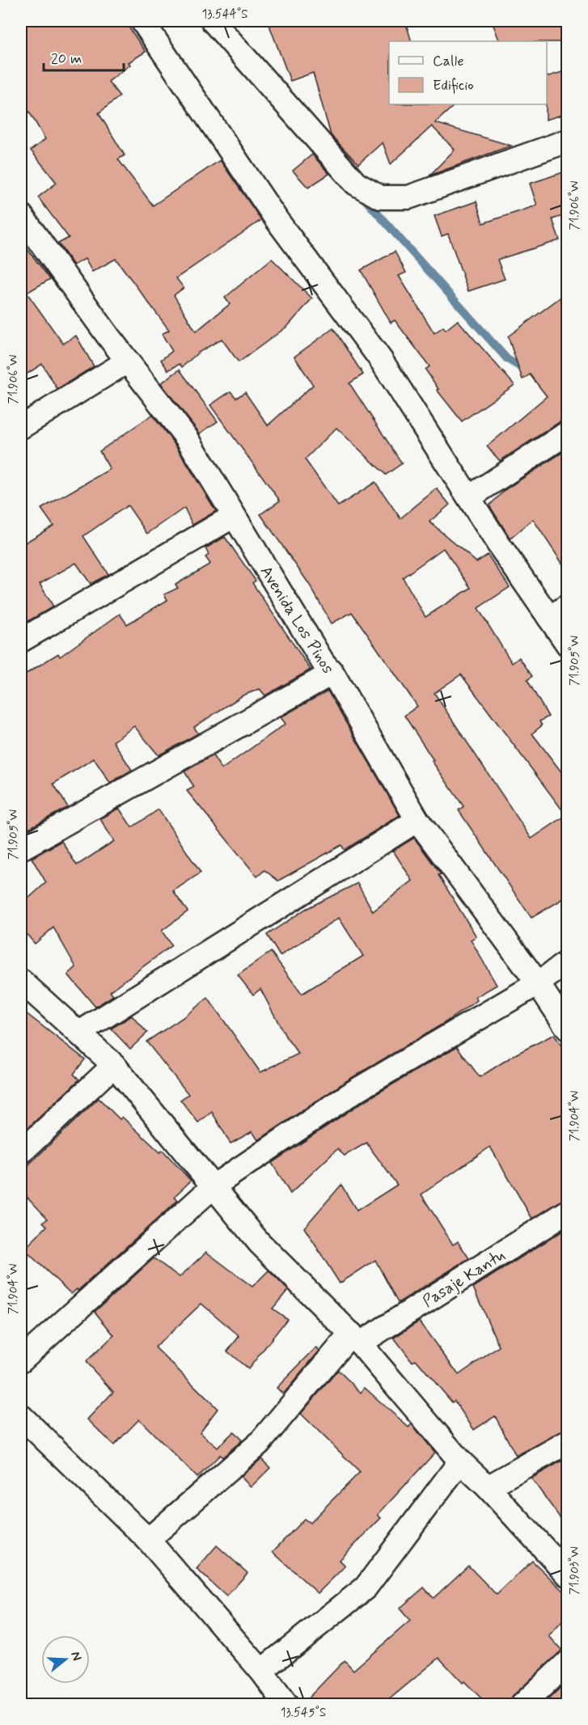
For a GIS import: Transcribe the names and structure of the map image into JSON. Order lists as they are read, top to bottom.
{
  "streets": {
    "street": ["Avenida Los Pinos", "Pasaje Kantu"]
  },
  "legend": ["Calle", "Edificio"],
  "scale_bar": "20 m",
  "north": "right",
  "coordinates": [
    "13.544°S",
    "71.906°W",
    "71.905°W",
    "71.904°W",
    "71.903°W",
    "13.545°S"
  ]
}
